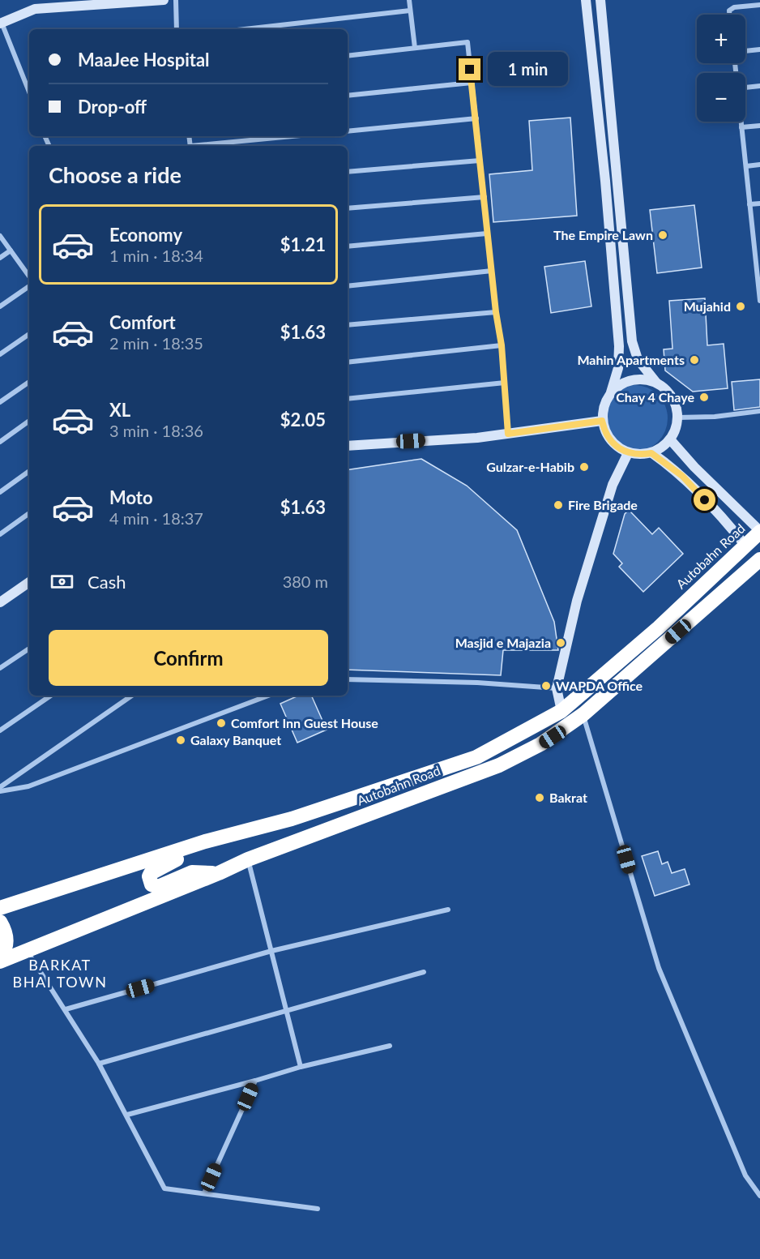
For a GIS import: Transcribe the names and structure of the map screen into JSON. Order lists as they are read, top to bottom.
{
  "streets": {
    "highway": ["Autobahn Road"]
  },
  "districts": ["BARKAT BHAI TOWN"],
  "places": [
    "The Empire Lawn",
    "Mujahid",
    "Mahin Apartments",
    "Chay 4 Chaye",
    "Gulzar-e-Habib",
    "Fire Brigade",
    "Masjid e Majazia",
    "WAPDA Office",
    "Comfort Inn Guest House",
    "Galaxy Banquet",
    "Bakrat"
  ],
  "page": {
    "map_buttons": ["+", "−"],
    "banner": ["MaaJee Hospital", "Drop-off"],
    "bubble": "1 min",
    "heading": "Choose a ride",
    "list": [
      {
        "name": "Economy",
        "note": "1 min · 18:34",
        "value": "$1.21"
      },
      {
        "name": "Comfort",
        "note": "2 min · 18:35",
        "value": "$1.63"
      },
      {
        "name": "XL",
        "note": "3 min · 18:36",
        "value": "$2.05"
      },
      {
        "name": "Moto",
        "note": "4 min · 18:37",
        "value": "$1.63"
      }
    ],
    "pay": ["Cash", "380 m"],
    "buttons": "Confirm"
  }
}
